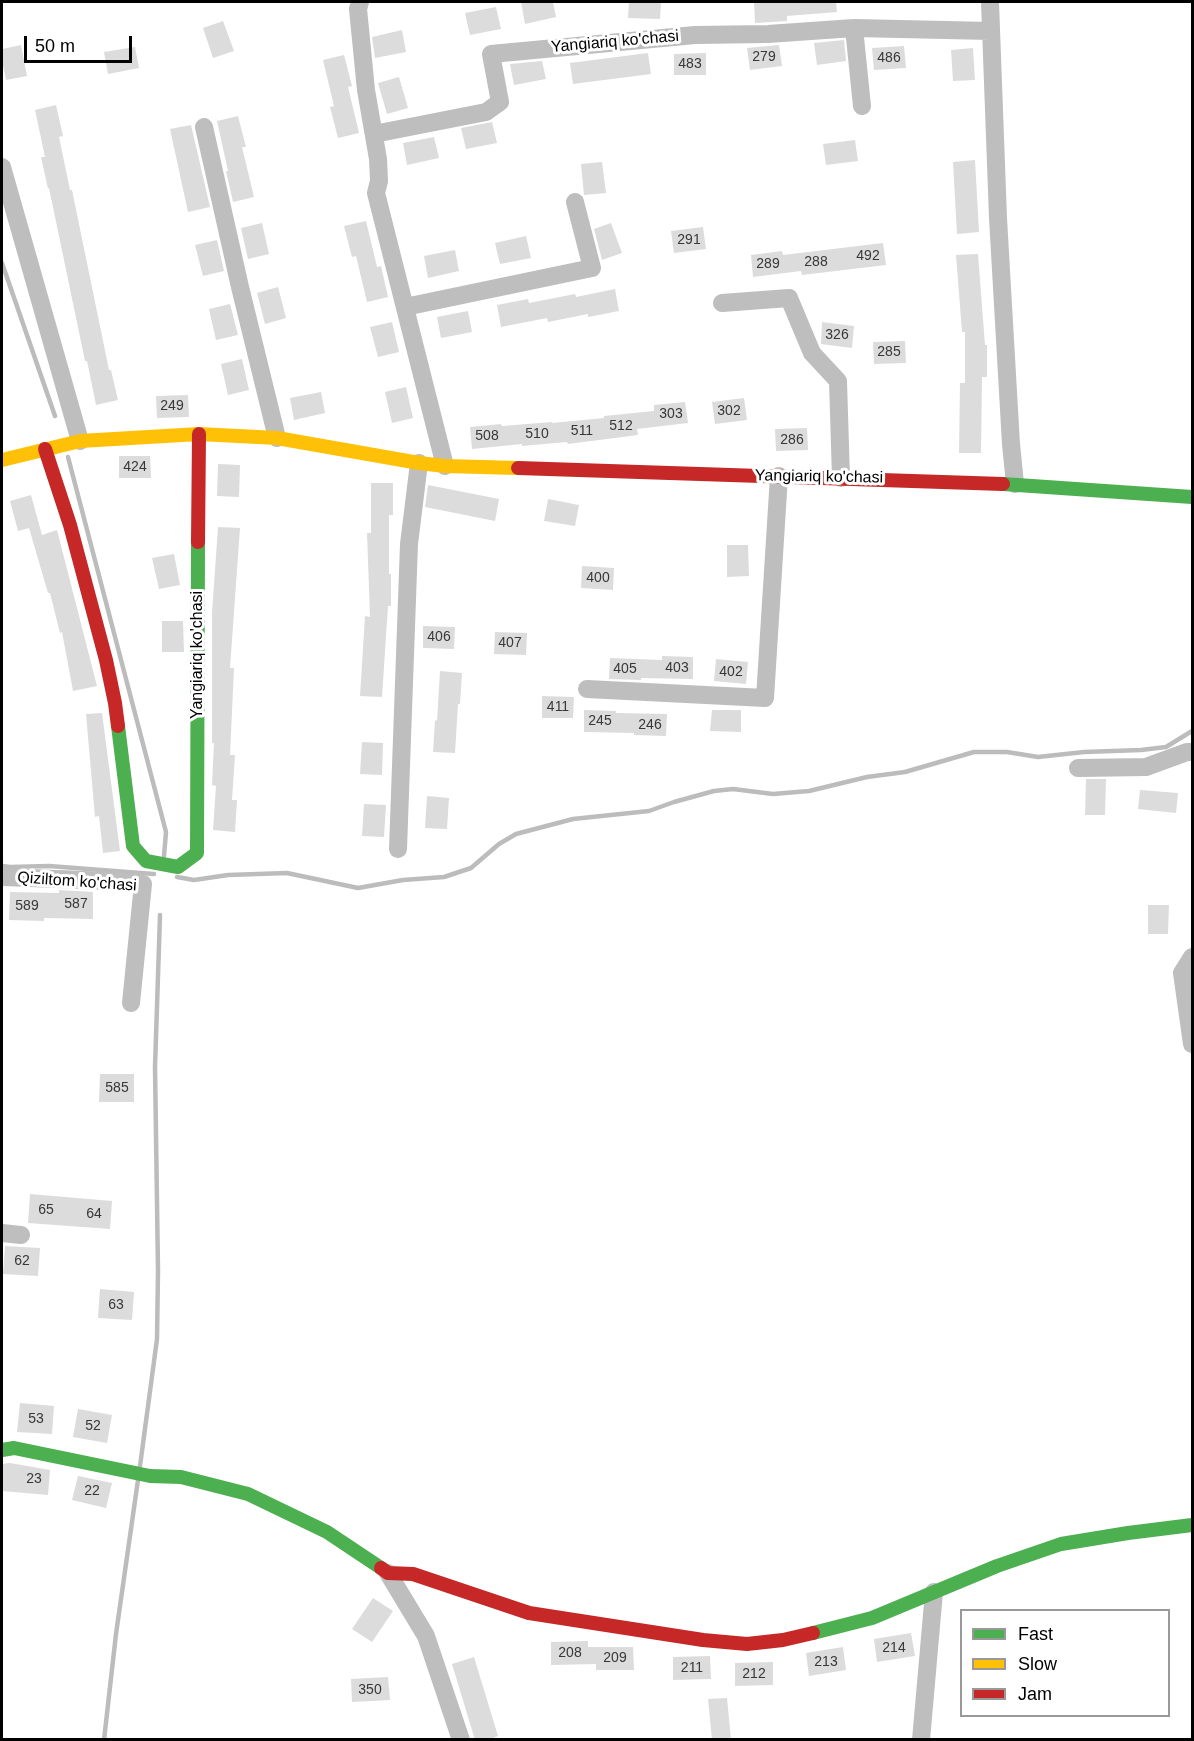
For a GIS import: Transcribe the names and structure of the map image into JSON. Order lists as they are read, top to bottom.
{
  "streets": {
    "street": ["Yangiariq ko'chasi", "Qiziltom ko'chasi"]
  },
  "house_numbers": [
    "279",
    "486",
    "483",
    "291",
    "492",
    "288",
    "289",
    "326",
    "285",
    "249",
    "302",
    "303",
    "512",
    "511",
    "510",
    "508",
    "286",
    "424",
    "400",
    "406",
    "407",
    "403",
    "405",
    "402",
    "411",
    "245",
    "246",
    "587",
    "589",
    "585",
    "65",
    "64",
    "62",
    "63",
    "53",
    "52",
    "23",
    "22",
    "214",
    "208",
    "209",
    "213",
    "211",
    "212",
    "350"
  ],
  "legend": ["Fast", "Slow", "Jam"],
  "scale_bar": "50 m"
}
